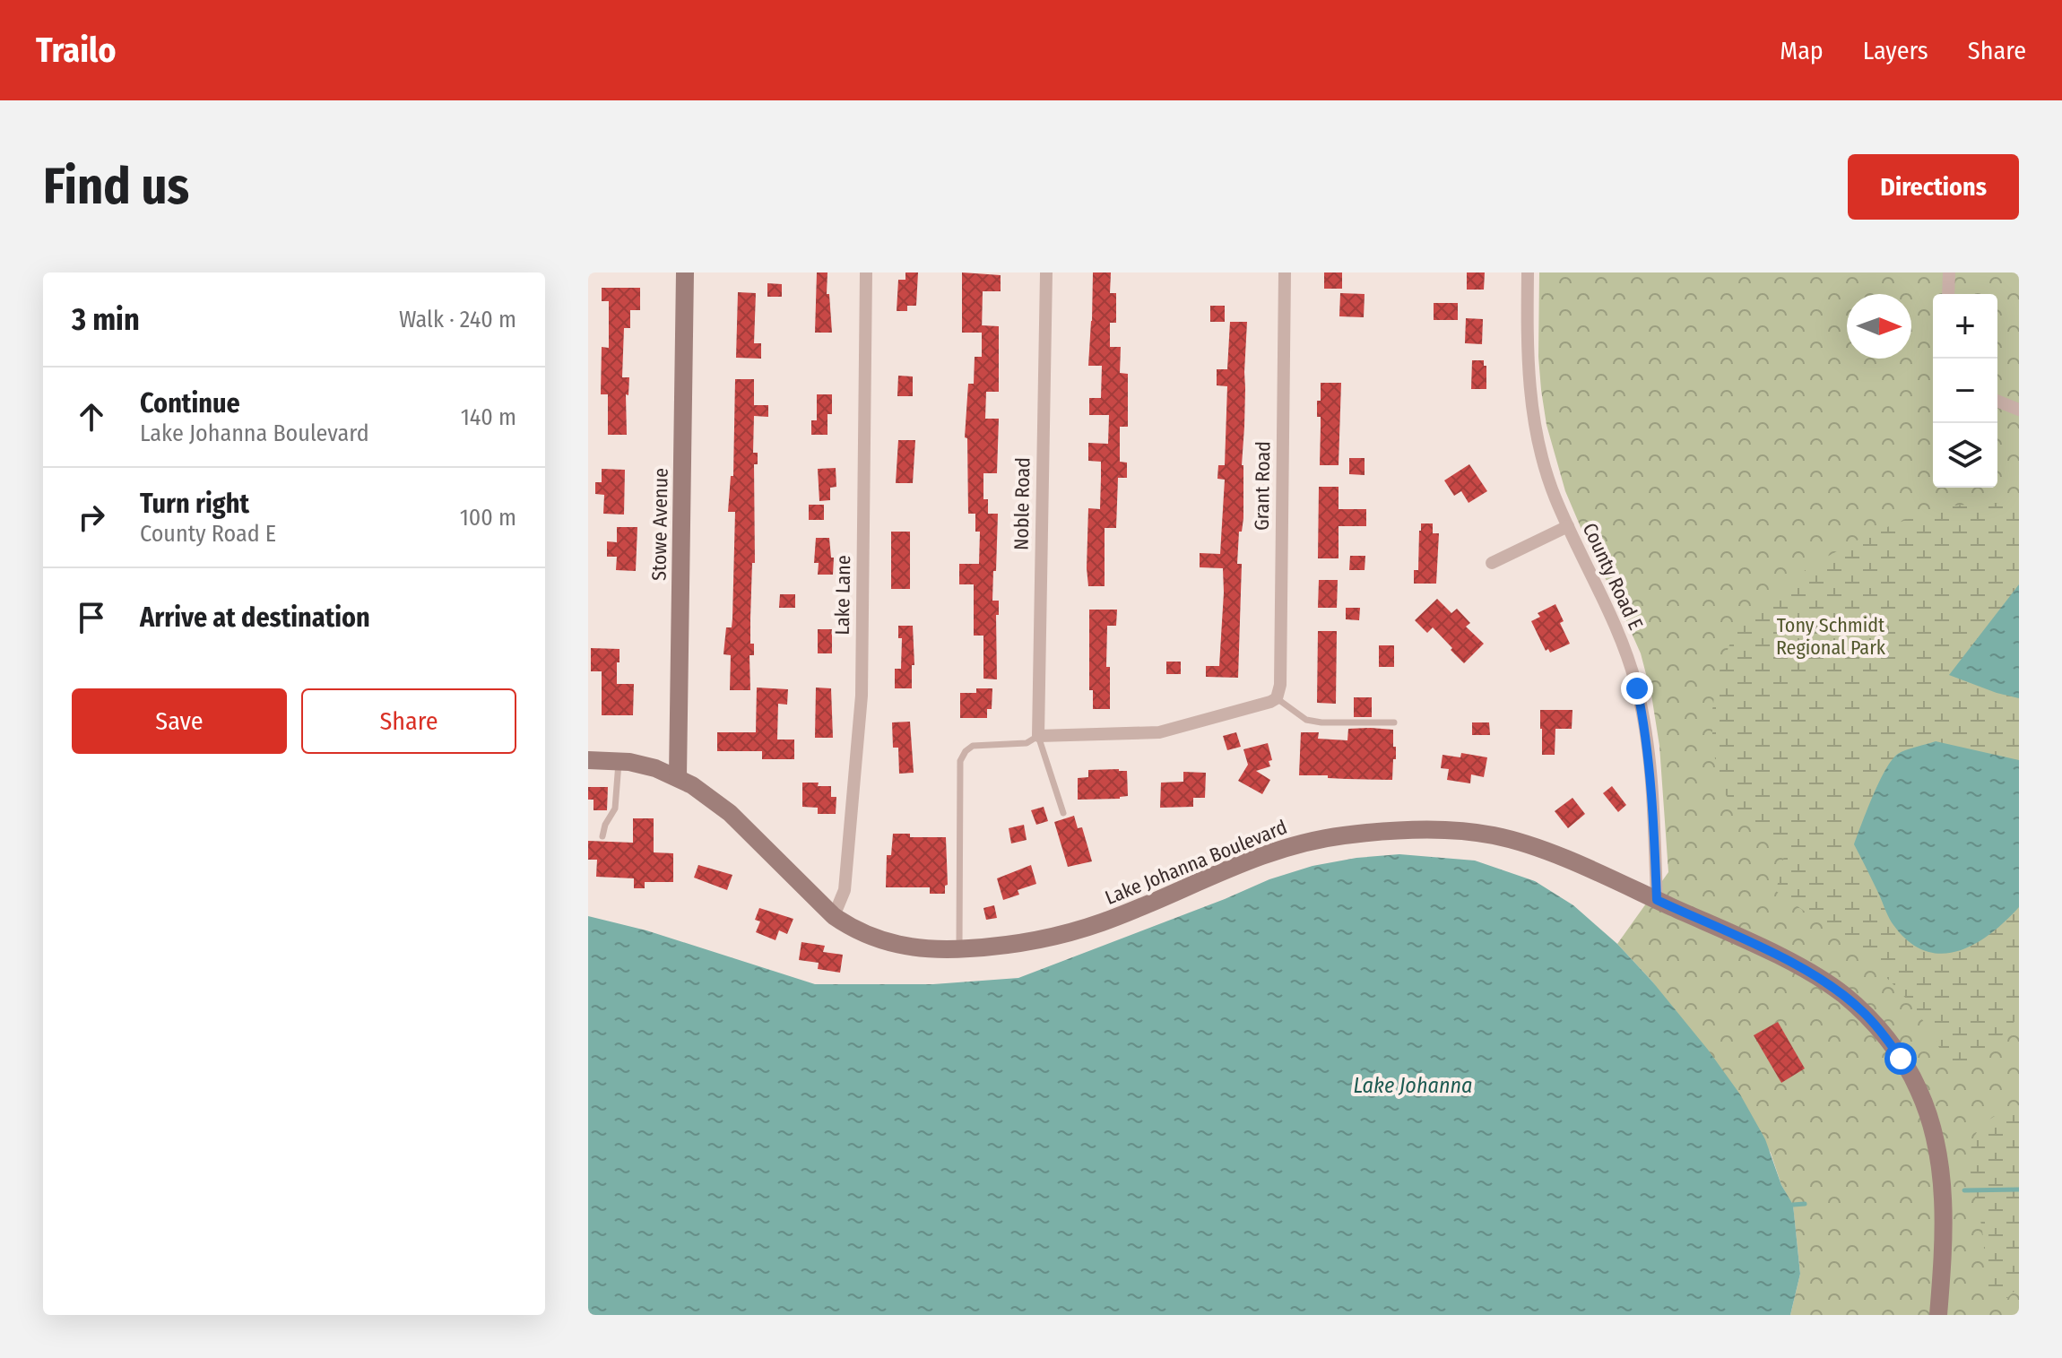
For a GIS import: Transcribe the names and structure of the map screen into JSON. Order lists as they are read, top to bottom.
{
  "streets": {
    "street": [
      "Grant Road",
      "Noble Road",
      "Stowe Avenue",
      "County Road E",
      "Lake Lane",
      "Lake Johanna Boulevard"
    ]
  },
  "crossings": [
    ["Stowe Avenue", "Lake Johanna Boulevard"],
    ["County Road E", "Lake Johanna Boulevard"],
    ["Lake Lane", "Lake Johanna Boulevard"]
  ],
  "water": ["Lake Johanna"],
  "parks": ["Tony Schmidt Regional Park"],
  "north": "right",
  "page": {
    "header": "Trailo",
    "nav": ["Map", "Layers", "Share"],
    "buttons": [
      "Directions",
      ["Save", "Share"]
    ],
    "title": "Find us",
    "heading": ["3 min", "Walk · 240 m"],
    "map_buttons": ["+", "−"],
    "list": [
      ["Continue", "Lake Johanna Boulevard", "140 m"],
      ["Turn right", "County Road E", "100 m"],
      "Arrive at destination"
    ]
  }
}
